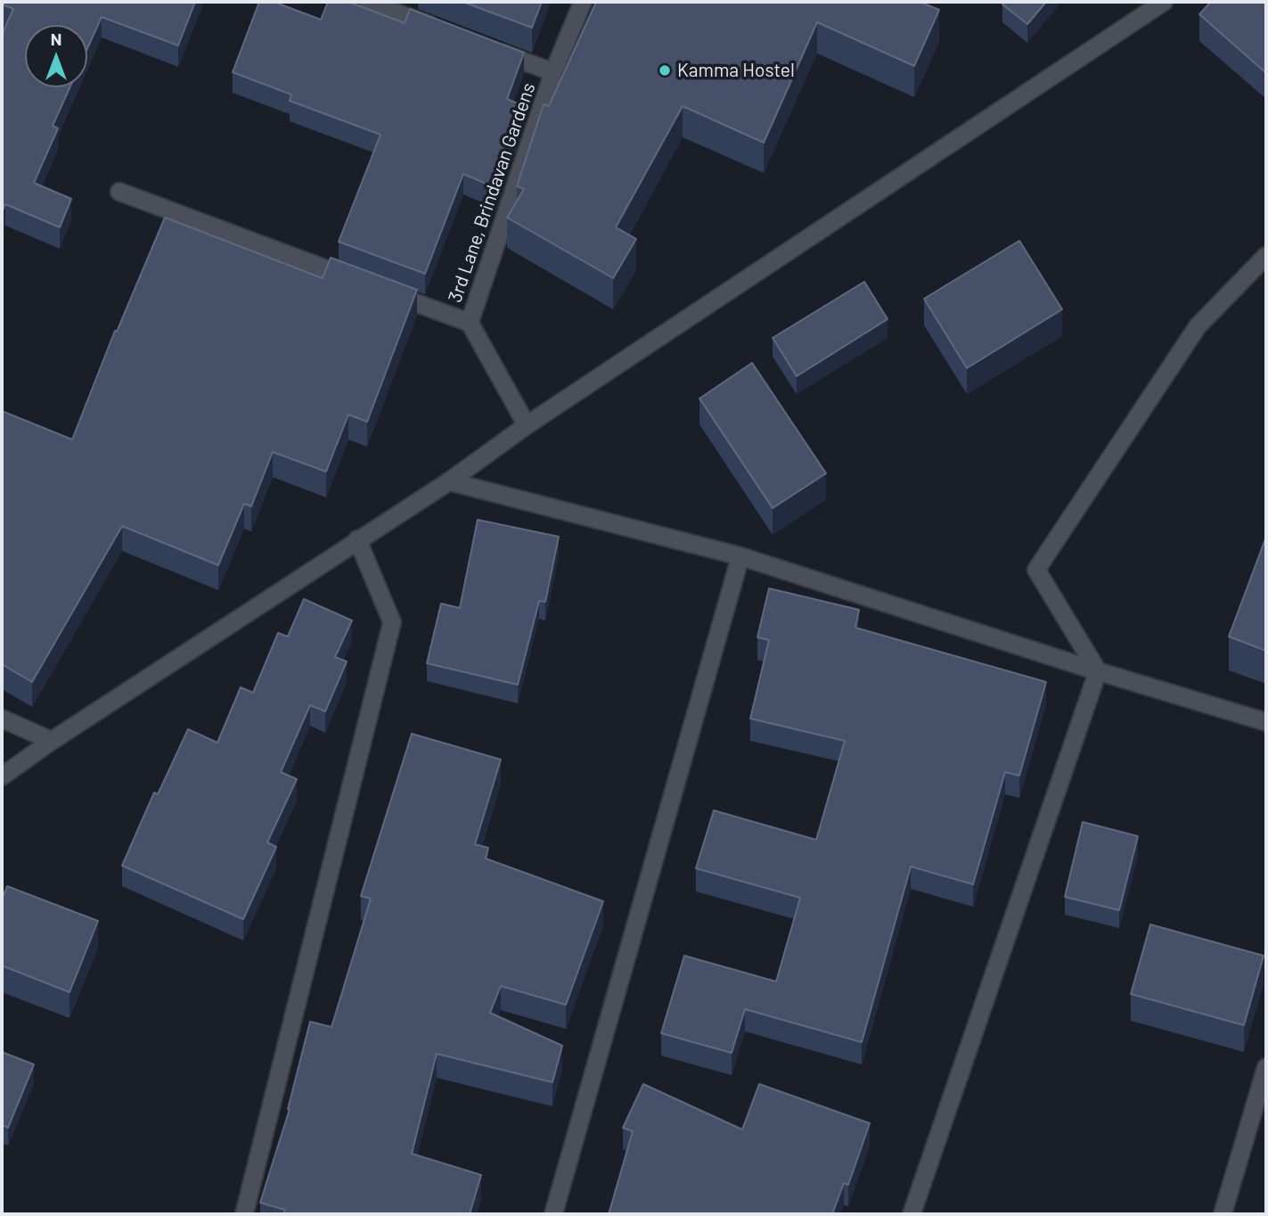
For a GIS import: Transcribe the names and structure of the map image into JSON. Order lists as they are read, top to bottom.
{
  "streets": {
    "street": ["3rd Lane, Brindavan Gardens"]
  },
  "places": ["Kamma Hostel"],
  "north": "top"
}
